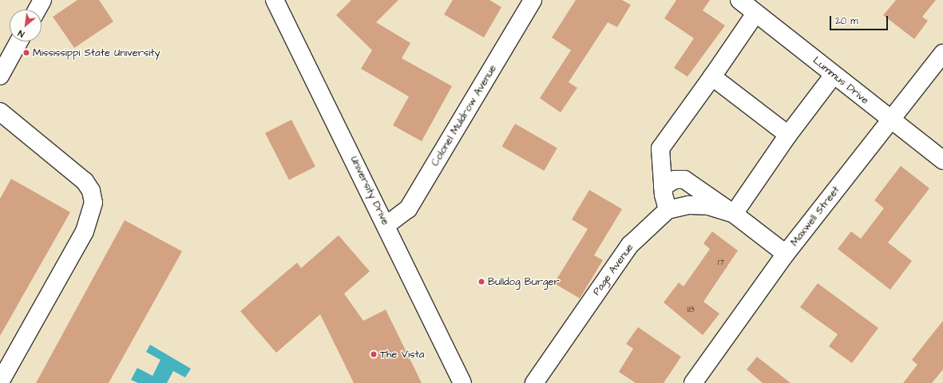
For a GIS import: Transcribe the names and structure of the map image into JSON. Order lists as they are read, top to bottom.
{
  "streets": {
    "street": [
      "Lummus Drive",
      "Colonel Muldrow Avenue",
      "University Drive",
      "Maxwell Street",
      "Page Avenue"
    ]
  },
  "crossings": [
    ["Lummus Drive", "Maxwell Street"],
    ["Colonel Muldrow Avenue", "University Drive"]
  ],
  "places": ["Mississippi State University", "Bulldog Burger", "The Vista"],
  "house_numbers": ["17", "18"],
  "scale_bar": "20 m",
  "north": "bottom left"
}
